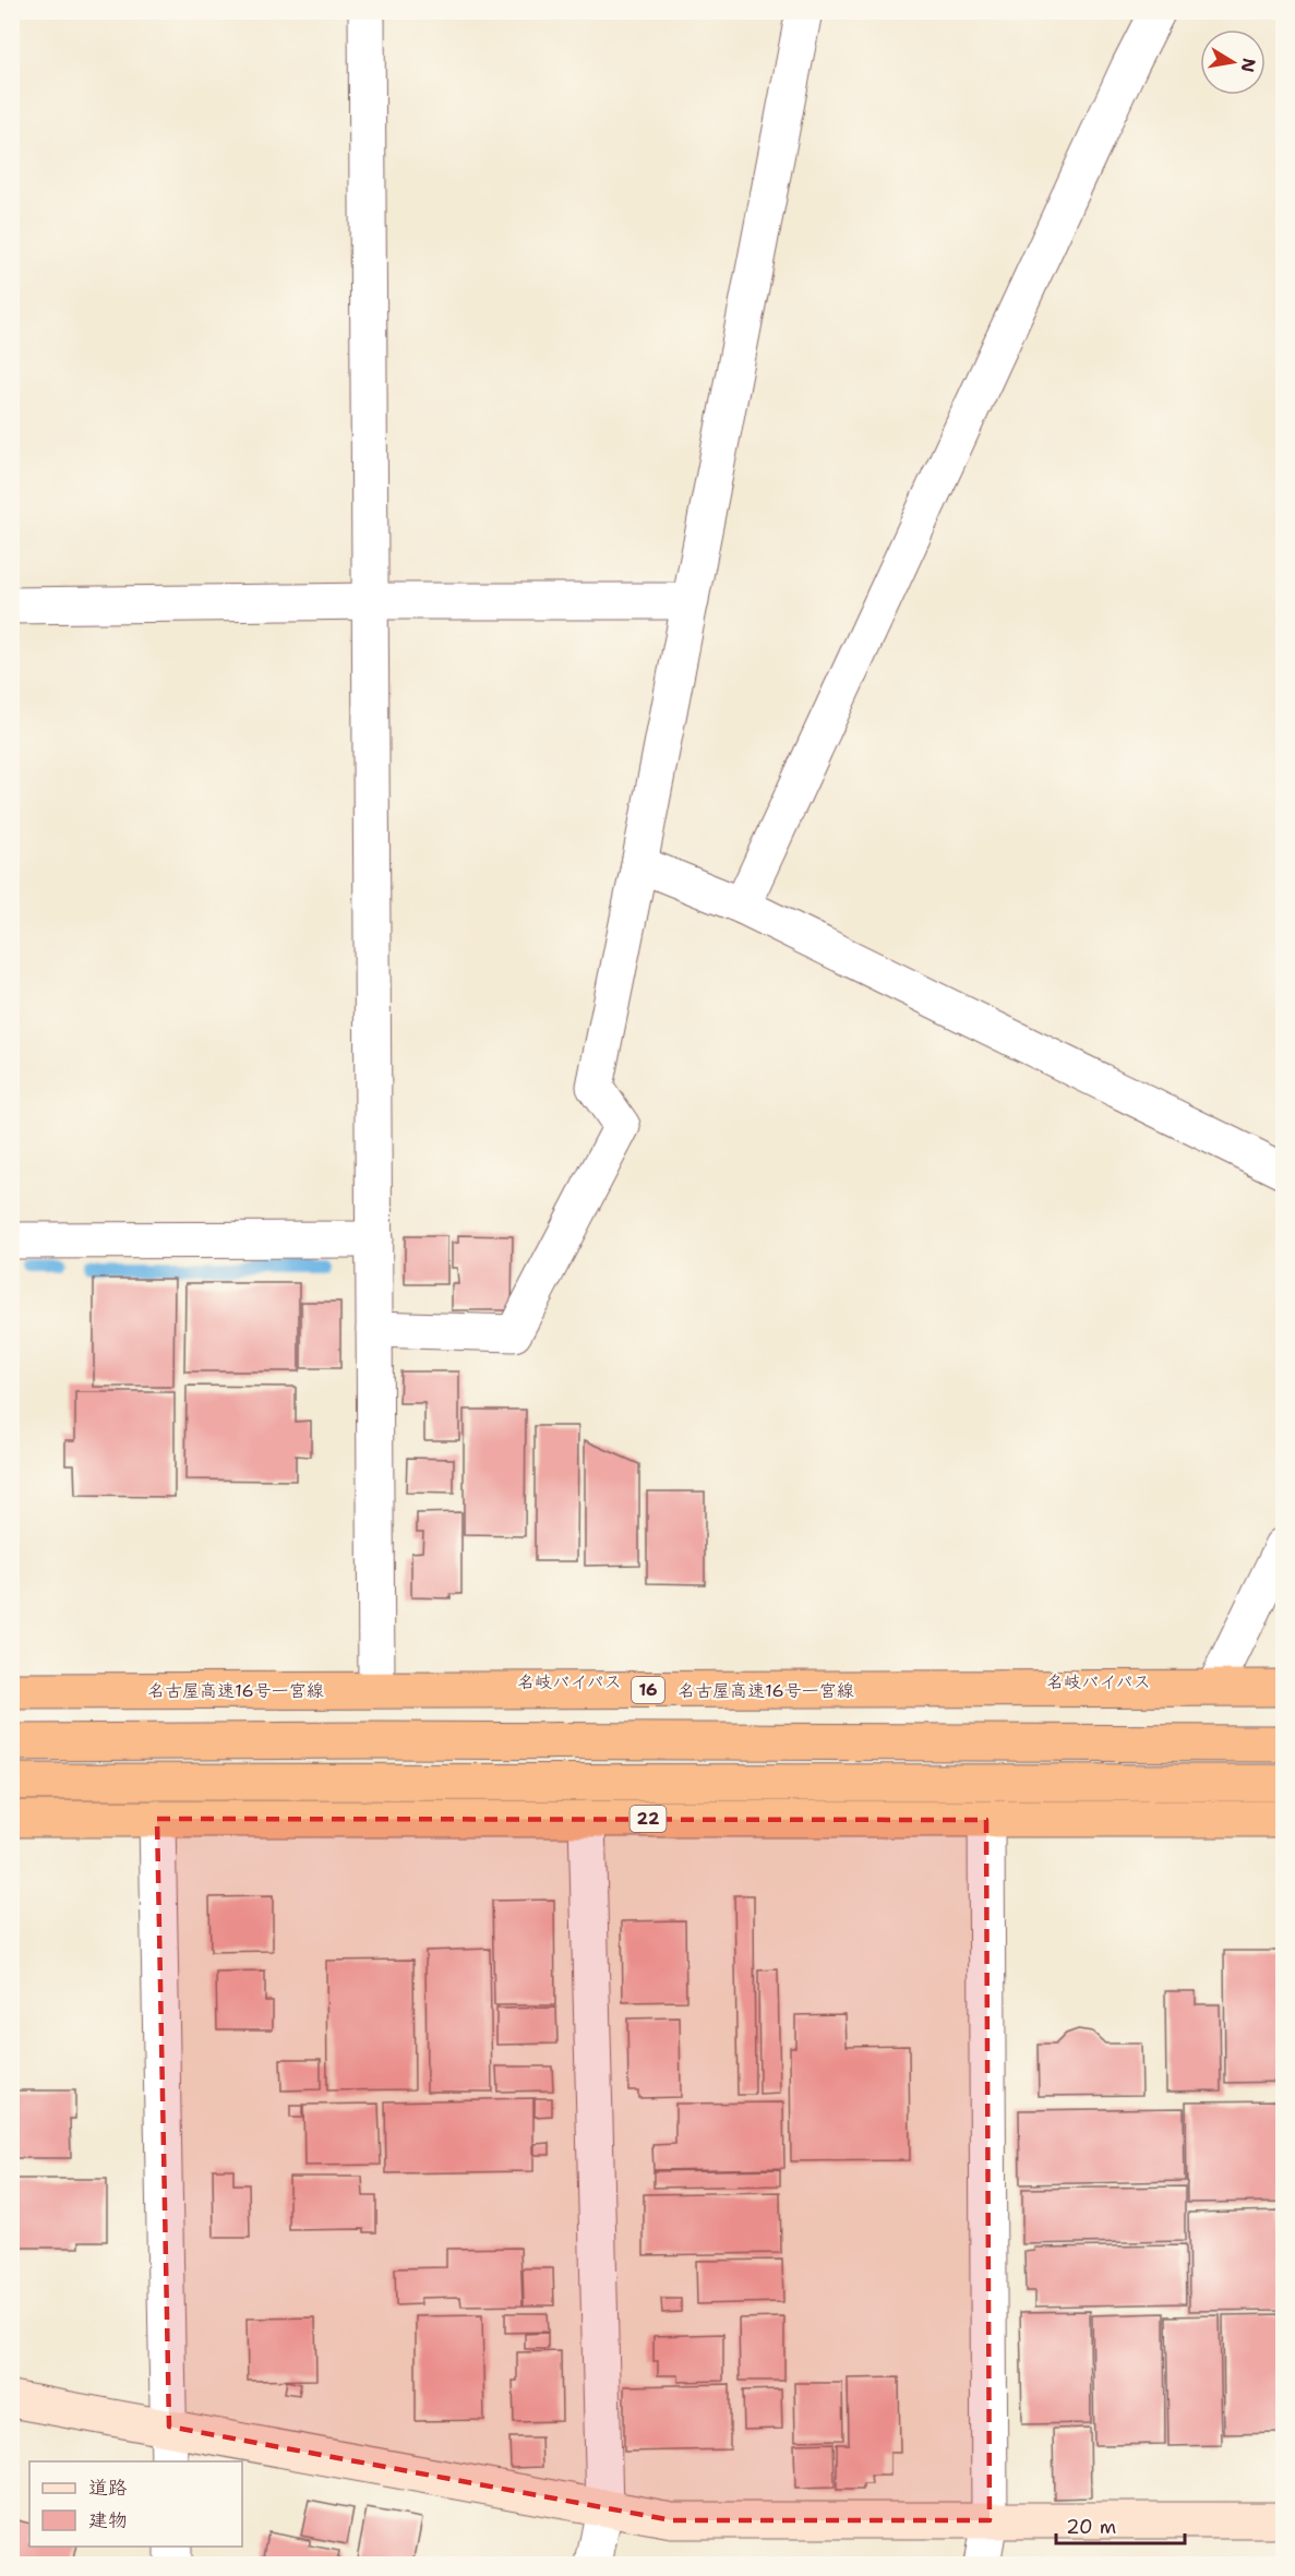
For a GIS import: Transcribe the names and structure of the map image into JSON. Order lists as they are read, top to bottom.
{
  "streets": {
    "highway": [
      "名岐バイパス",
      "名古屋高速16号一宮線",
      "16",
      "22"
    ]
  },
  "legend": ["道路", "建物"],
  "scale_bar": "20 m",
  "north": "right"
}
